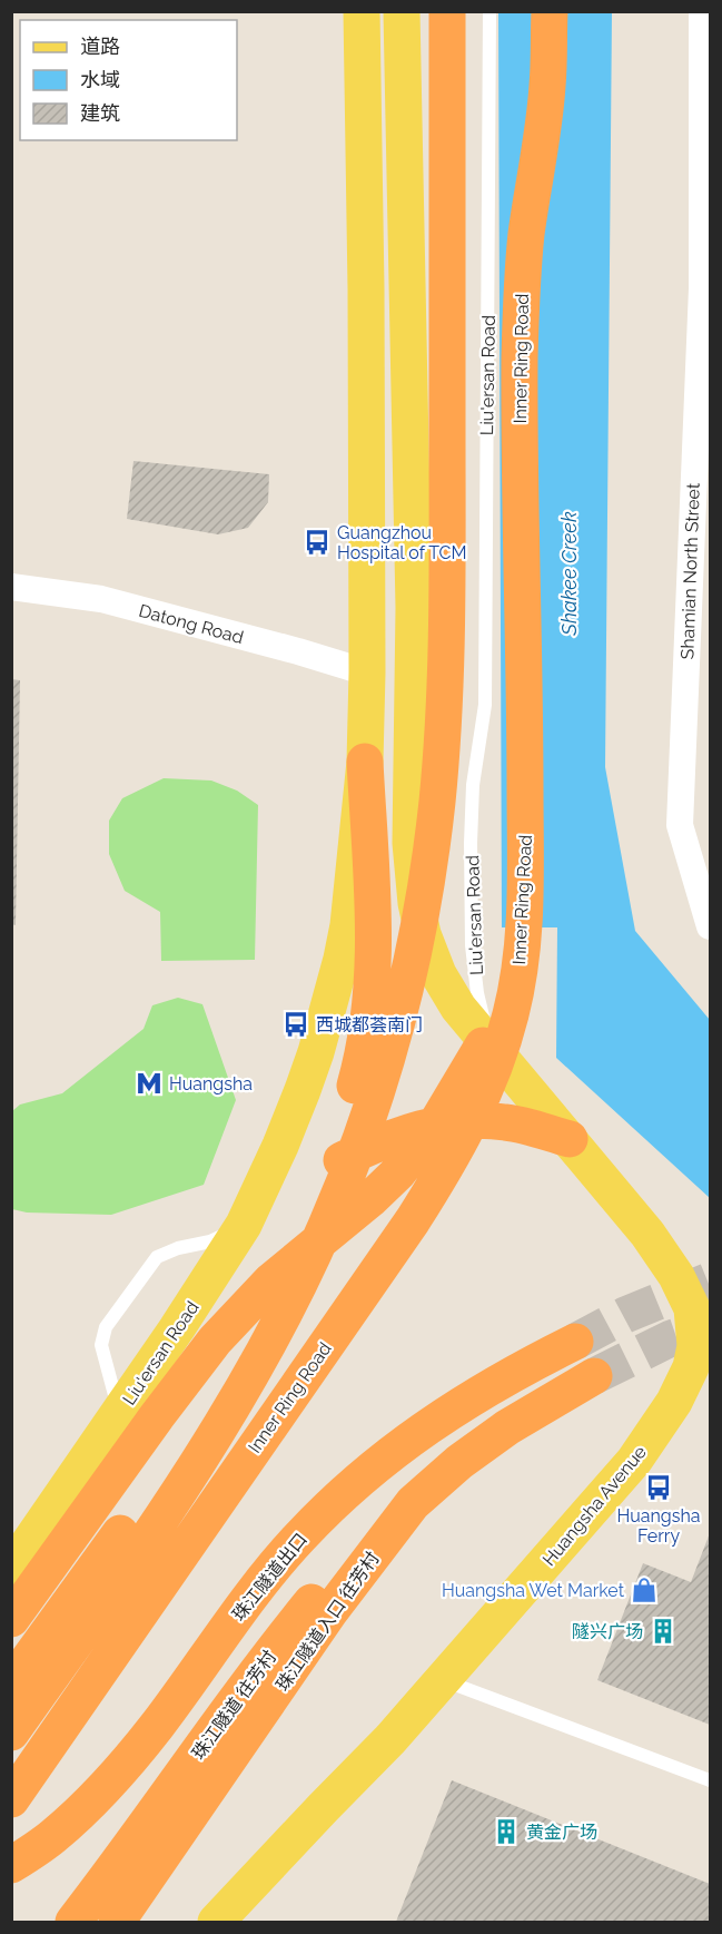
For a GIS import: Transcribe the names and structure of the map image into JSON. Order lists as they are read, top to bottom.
{
  "streets": {
    "highway": [
      "Inner Ring Road",
      "珠江隧道出口",
      "珠江隧道入口 往芳村",
      "珠江隧道 往芳村"
    ],
    "main road": ["Liu'ersan Road", "Huangsha Avenue"],
    "street": ["Shamian North Street", "Datong Road"]
  },
  "crossings": [
    ["Liu'ersan Road", "Datong Road"],
    ["Liu'ersan Road", "Huangsha Avenue"],
    ["珠江隧道入口 往芳村", "珠江隧道 往芳村"]
  ],
  "water": ["Shakee Creek"],
  "places": {
    "bus stop": ["Guangzhou Hospital of TCM", "西城都荟南门", "Huangsha Ferry"],
    "metro station": ["Huangsha"],
    "shop": ["Huangsha Wet Market"],
    "building": ["隧兴广场", "黄金广场"]
  },
  "legend": ["道路", "水域", "建筑"]
}
